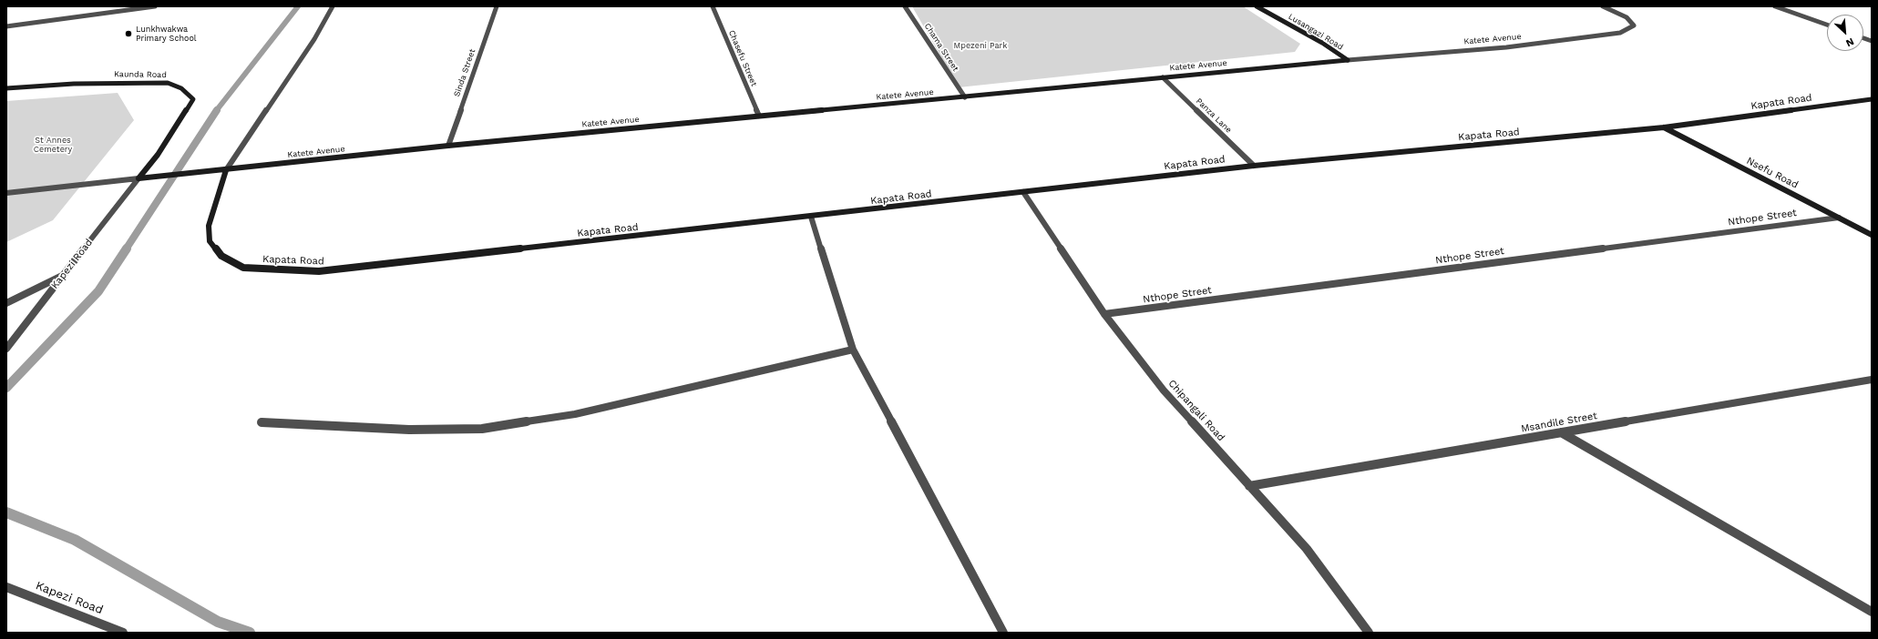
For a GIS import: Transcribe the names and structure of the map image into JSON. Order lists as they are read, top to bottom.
{
  "streets": {
    "street": [
      "Lusangazi Road",
      "Katete Avenue",
      "Chama Street",
      "Chasefu Street",
      "Sinda Street",
      "Kaunda Road",
      "Kapata Road",
      "Panza Lane",
      "Nsefu Road",
      "Nthope Street",
      "Kapezi Road",
      "Chipangali Road",
      "Msandile Street"
    ]
  },
  "crossings": [
    ["Lusangazi Road", "Katete Avenue"],
    ["Katete Avenue", "Chama Street"],
    ["Katete Avenue", "Chasefu Street"],
    ["Katete Avenue", "Sinda Street"],
    ["Katete Avenue", "Kaunda Road"],
    ["Katete Avenue", "Kapata Road"],
    ["Katete Avenue", "Panza Lane"],
    ["Katete Avenue", "Kapezi Road"],
    ["Kaunda Road", "Kapezi Road"],
    ["Kapata Road", "Panza Lane"],
    ["Kapata Road", "Nsefu Road"],
    ["Kapata Road", "Chipangali Road"],
    ["Nsefu Road", "Nthope Street"],
    ["Nthope Street", "Chipangali Road"],
    ["Chipangali Road", "Msandile Street"]
  ],
  "parks": ["Mpezeni Park", "St Annes Cemetery"],
  "places": ["Lunkhwakwa Primary School"],
  "north": "bottom right"
}
